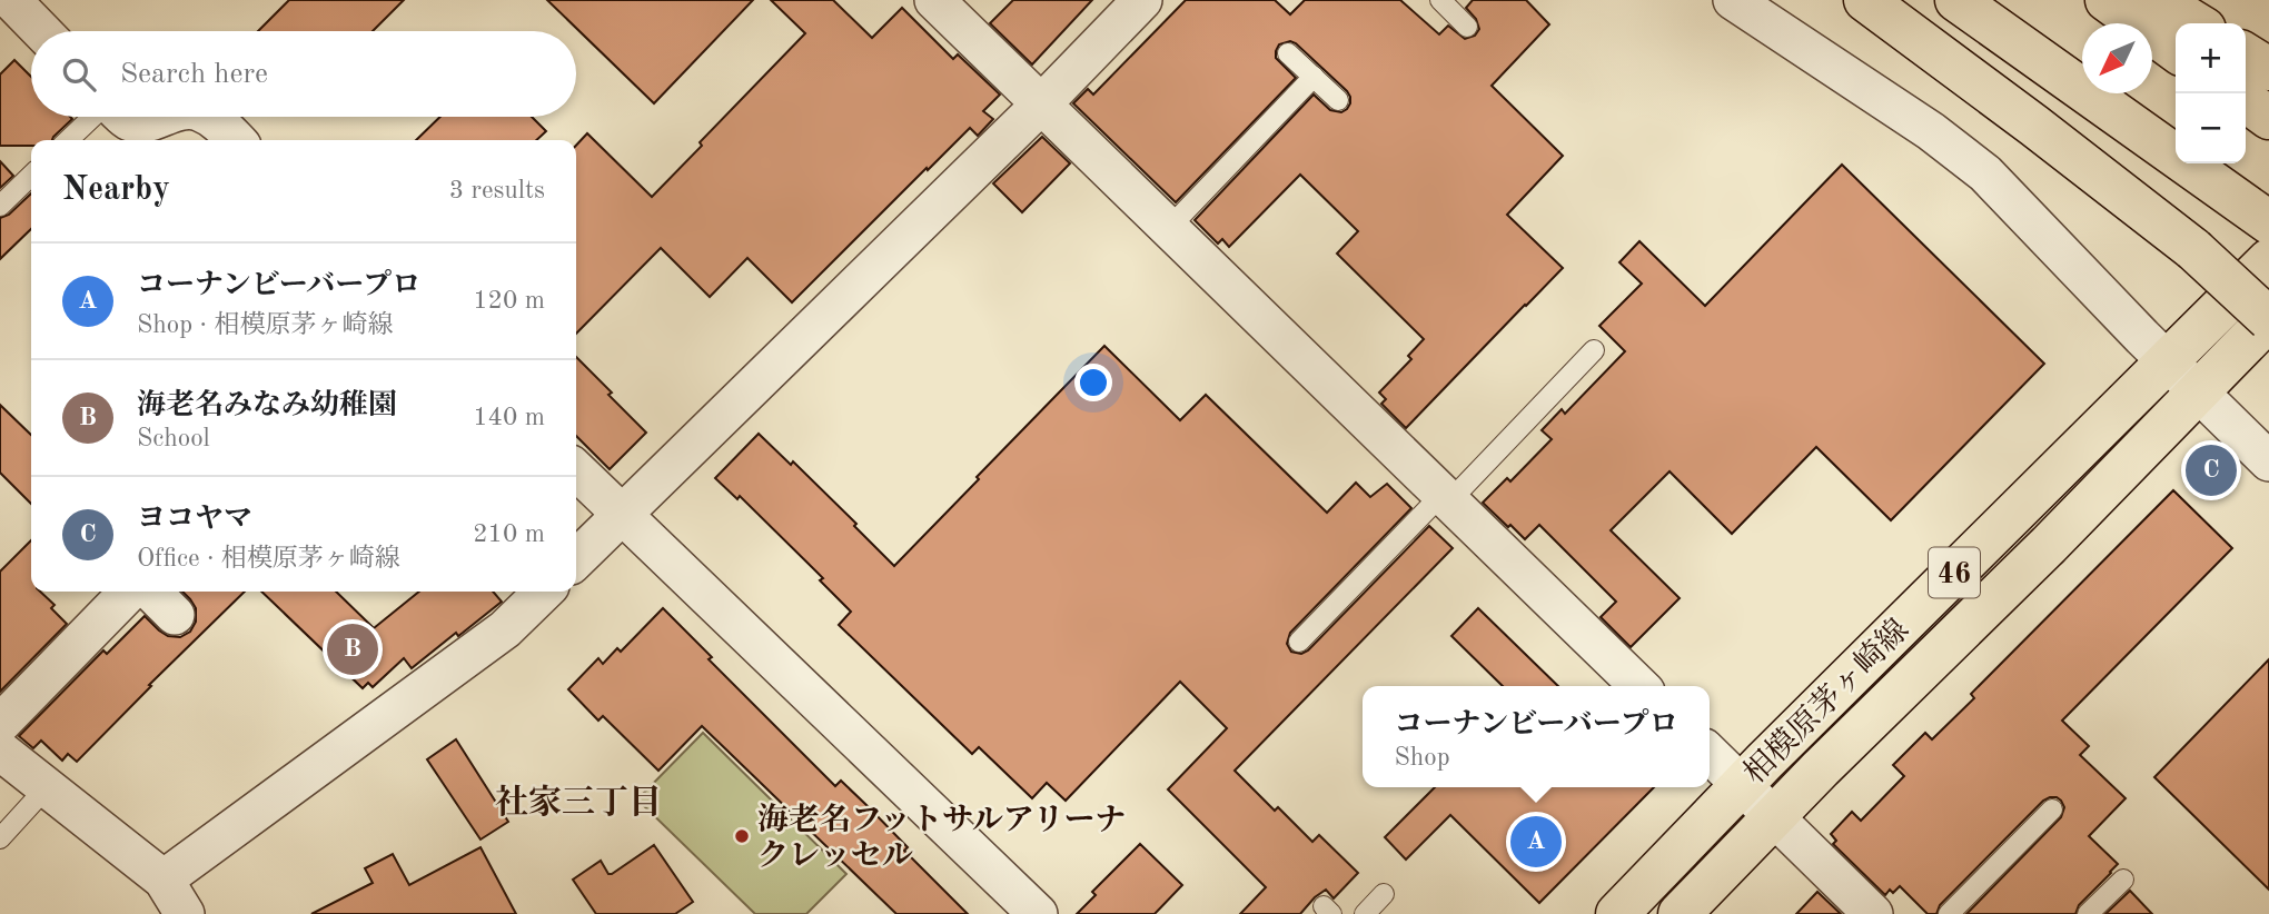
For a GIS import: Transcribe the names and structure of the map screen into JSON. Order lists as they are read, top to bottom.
{
  "streets": {
    "main road": ["46", "相模原茅ヶ崎線"]
  },
  "districts": ["社家三丁目"],
  "places": ["海老名フットサルアリーナ クレッセル"],
  "north": "bottom left",
  "page": {
    "map_buttons": ["+", "−"],
    "search": "Search here",
    "heading": ["Nearby", "3 results"],
    "list": [
      {
        "mark": "A",
        "name": "コーナンビーバープロ",
        "note": "Shop · 相模原茅ヶ崎線",
        "value": "120 m"
      },
      {
        "mark": "B",
        "name": "海老名みなみ幼稚園",
        "note": "School",
        "value": "140 m"
      },
      {
        "mark": "C",
        "name": "ヨコヤマ",
        "note": "Office · 相模原茅ヶ崎線",
        "value": "210 m"
      }
    ],
    "pins": ["C", "B", "A"],
    "popup": ["コーナンビーバープロ", "Shop"]
  }
}
